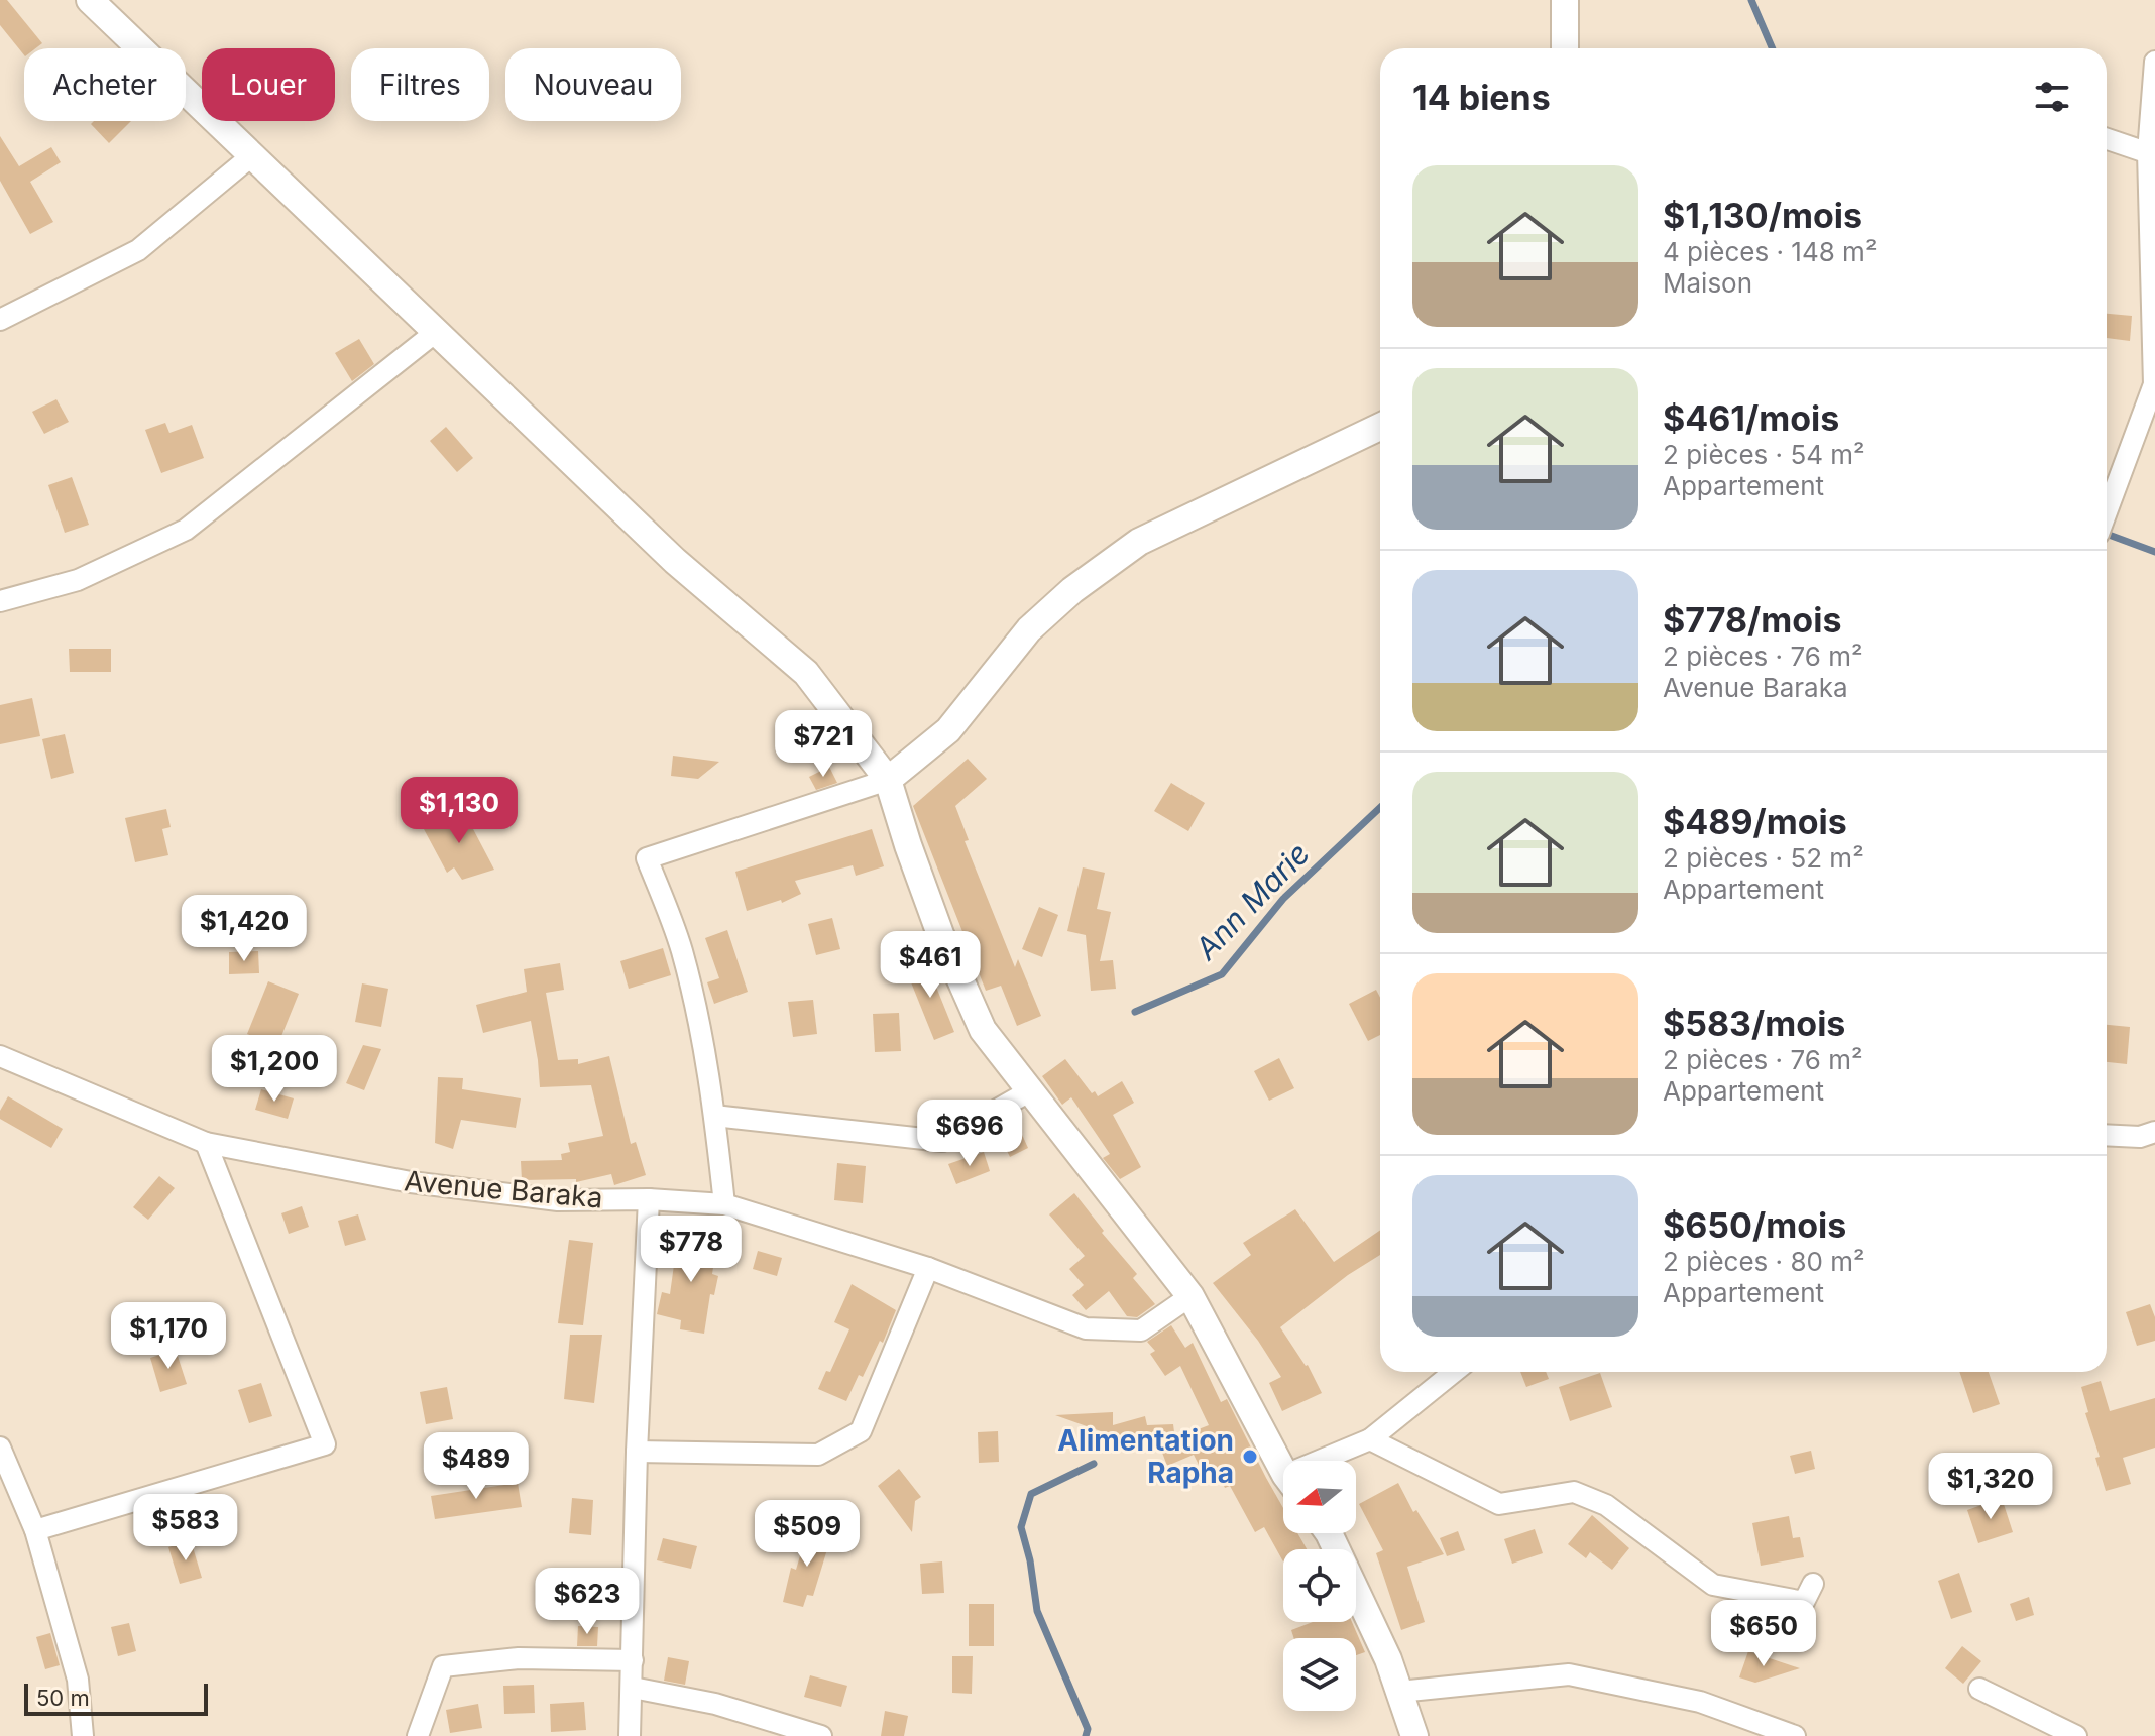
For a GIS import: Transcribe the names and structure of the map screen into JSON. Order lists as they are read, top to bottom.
{
  "streets": {
    "street": ["Avenue Baraka"]
  },
  "water": ["Ann Marie"],
  "places": ["Alimentation Rapha"],
  "scale_bar": "50 m",
  "north": "left",
  "page": {
    "chip": [
      "Acheter",
      "Louer",
      "Filtres",
      "Nouveau"
    ],
    "heading": "14 biens",
    "list": [
      {
        "name": "$1,130/mois",
        "note": "4 pièces · 148 m² · Maison"
      },
      {
        "name": "$461/mois",
        "note": "2 pièces · 54 m² · Appartement"
      },
      {
        "name": "$778/mois",
        "note": "2 pièces · 76 m² · Avenue Baraka"
      },
      {
        "name": "$489/mois",
        "note": "2 pièces · 52 m² · Appartement"
      },
      {
        "name": "$583/mois",
        "note": "2 pièces · 76 m² · Appartement"
      },
      {
        "name": "$650/mois",
        "note": "2 pièces · 80 m² · Appartement"
      }
    ],
    "price": [
      "$721",
      "$1,130",
      "$1,420",
      "$461",
      "$1,200",
      "$696",
      "$778",
      "$1,170",
      "$489",
      "$1,320",
      "$583",
      "$509",
      "$623",
      "$650"
    ],
    "scale": "50 m"
  }
}
